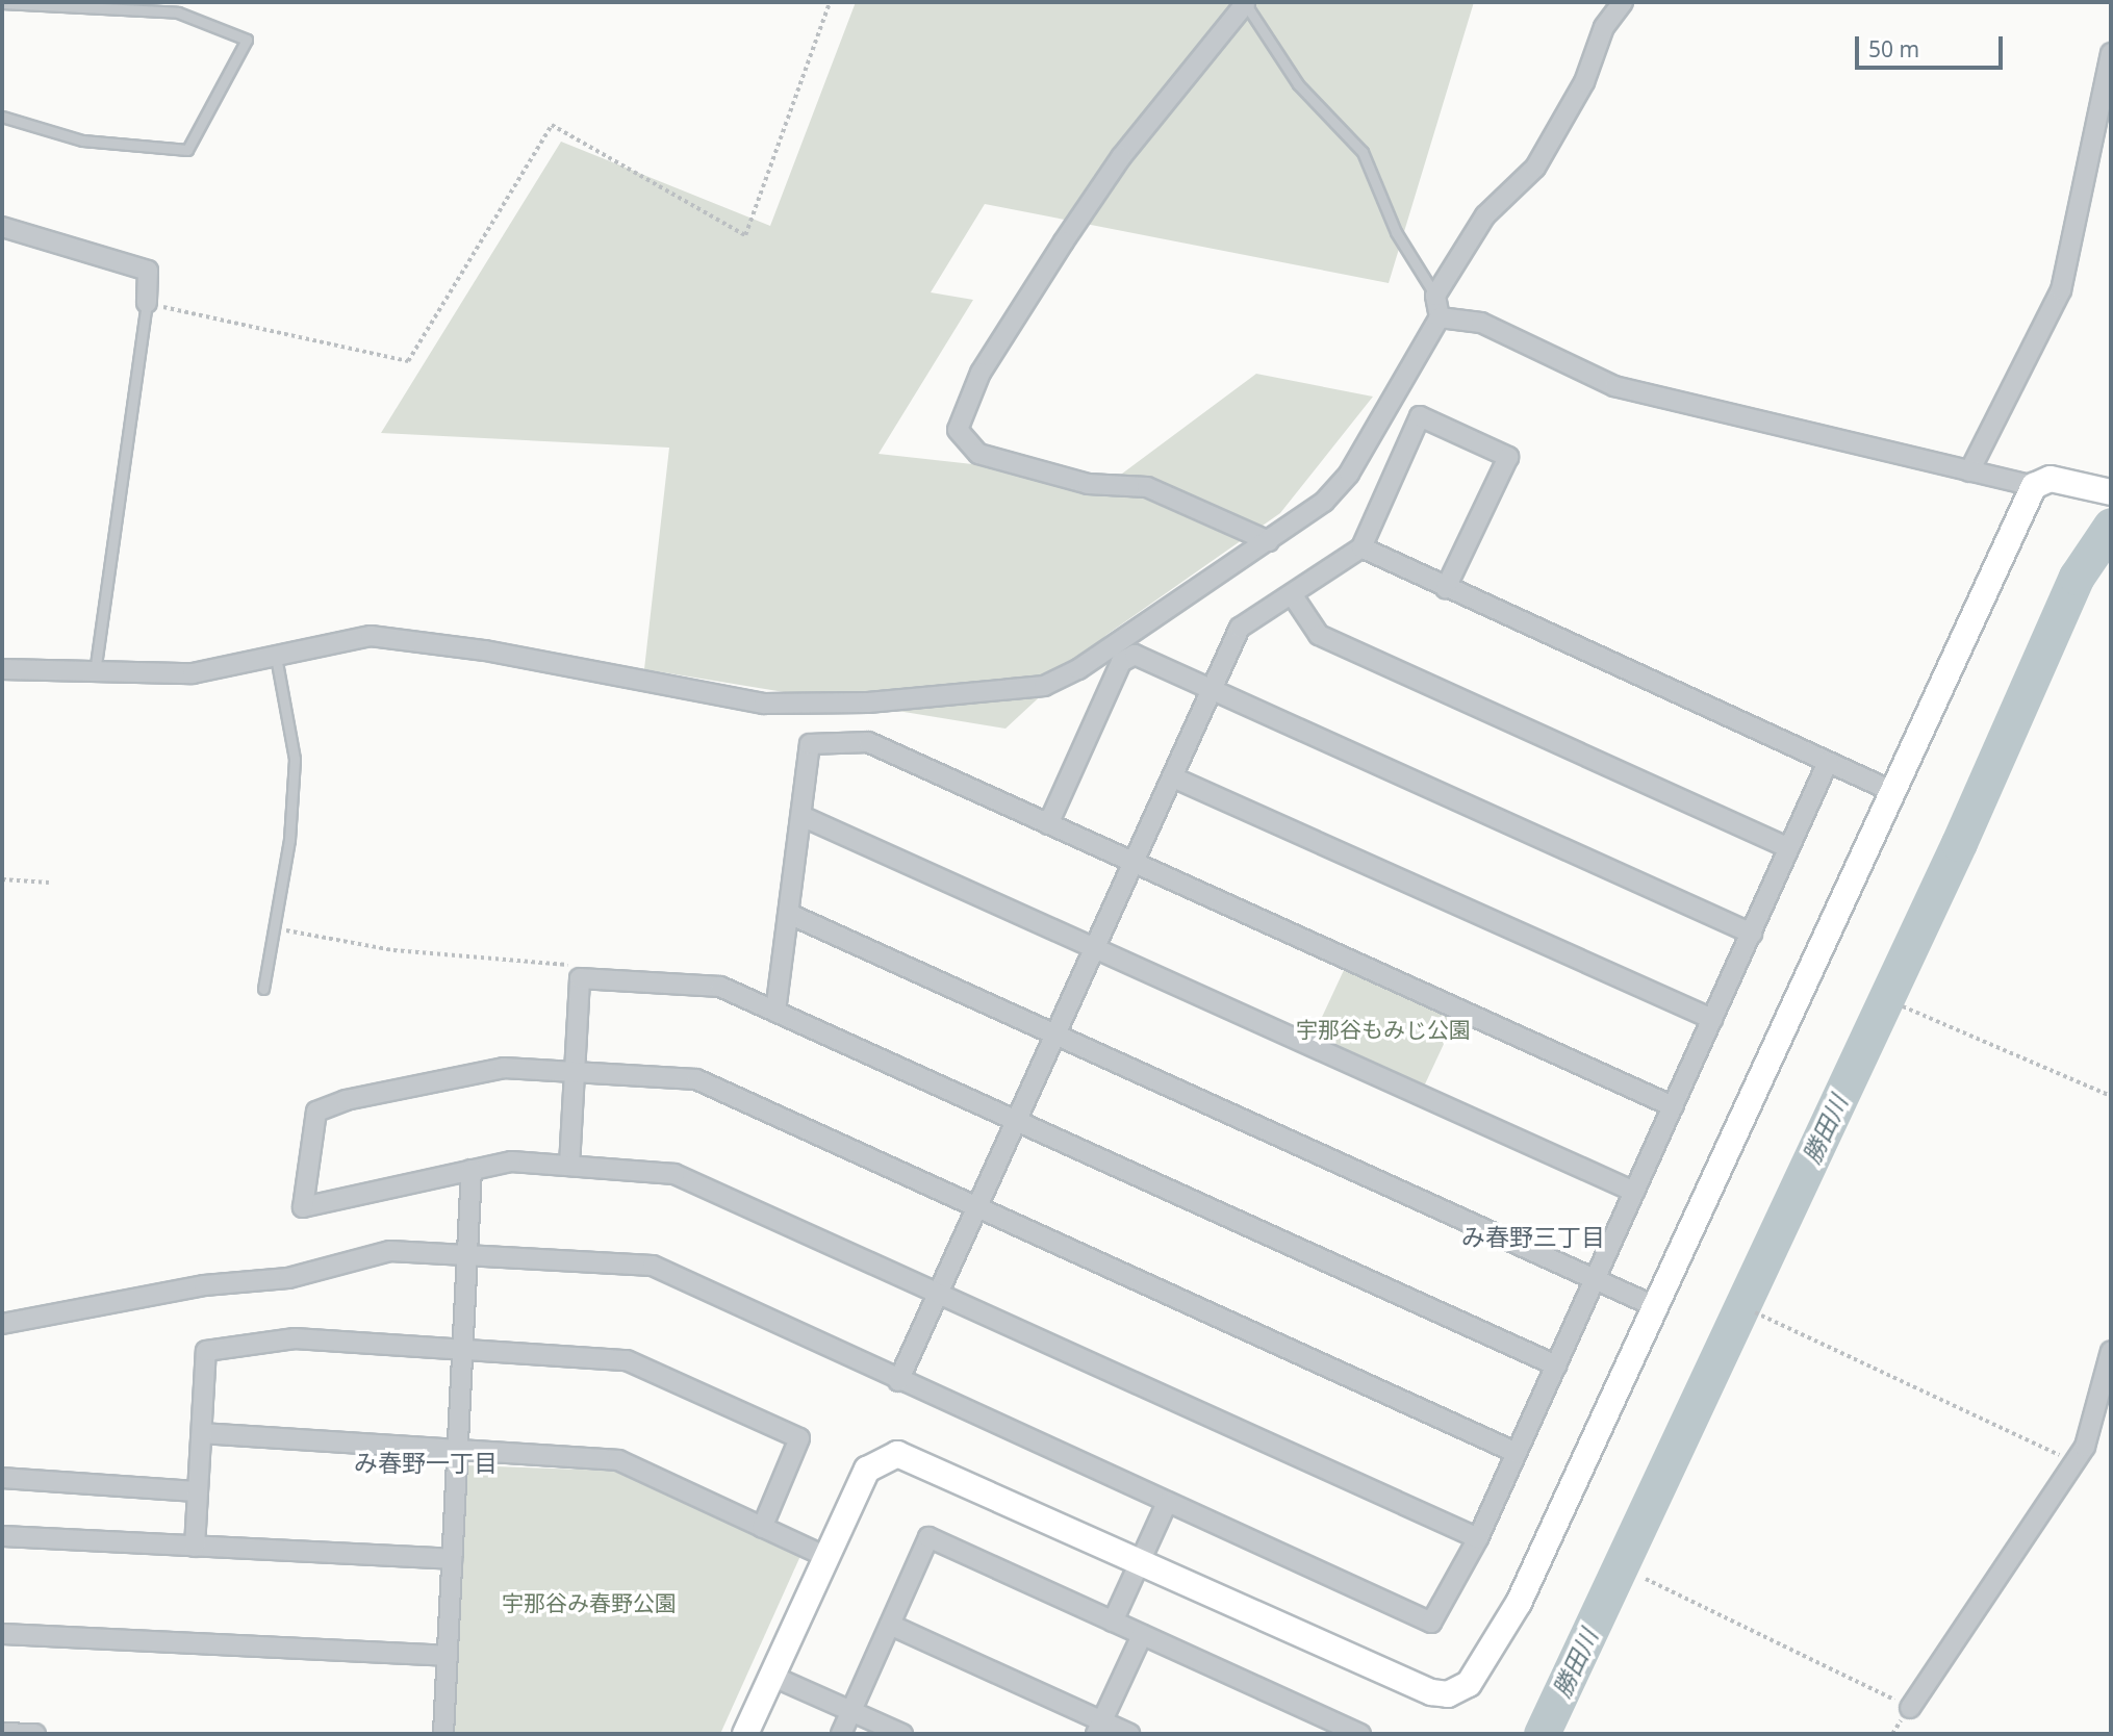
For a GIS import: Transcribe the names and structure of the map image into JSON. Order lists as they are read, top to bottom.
{
  "districts": ["み春野三丁目", "み春野一丁目"],
  "water": ["勝田川"],
  "parks": ["宇那谷もみじ公園", "宇那谷み春野公園"],
  "scale_bar": "50 m"
}
